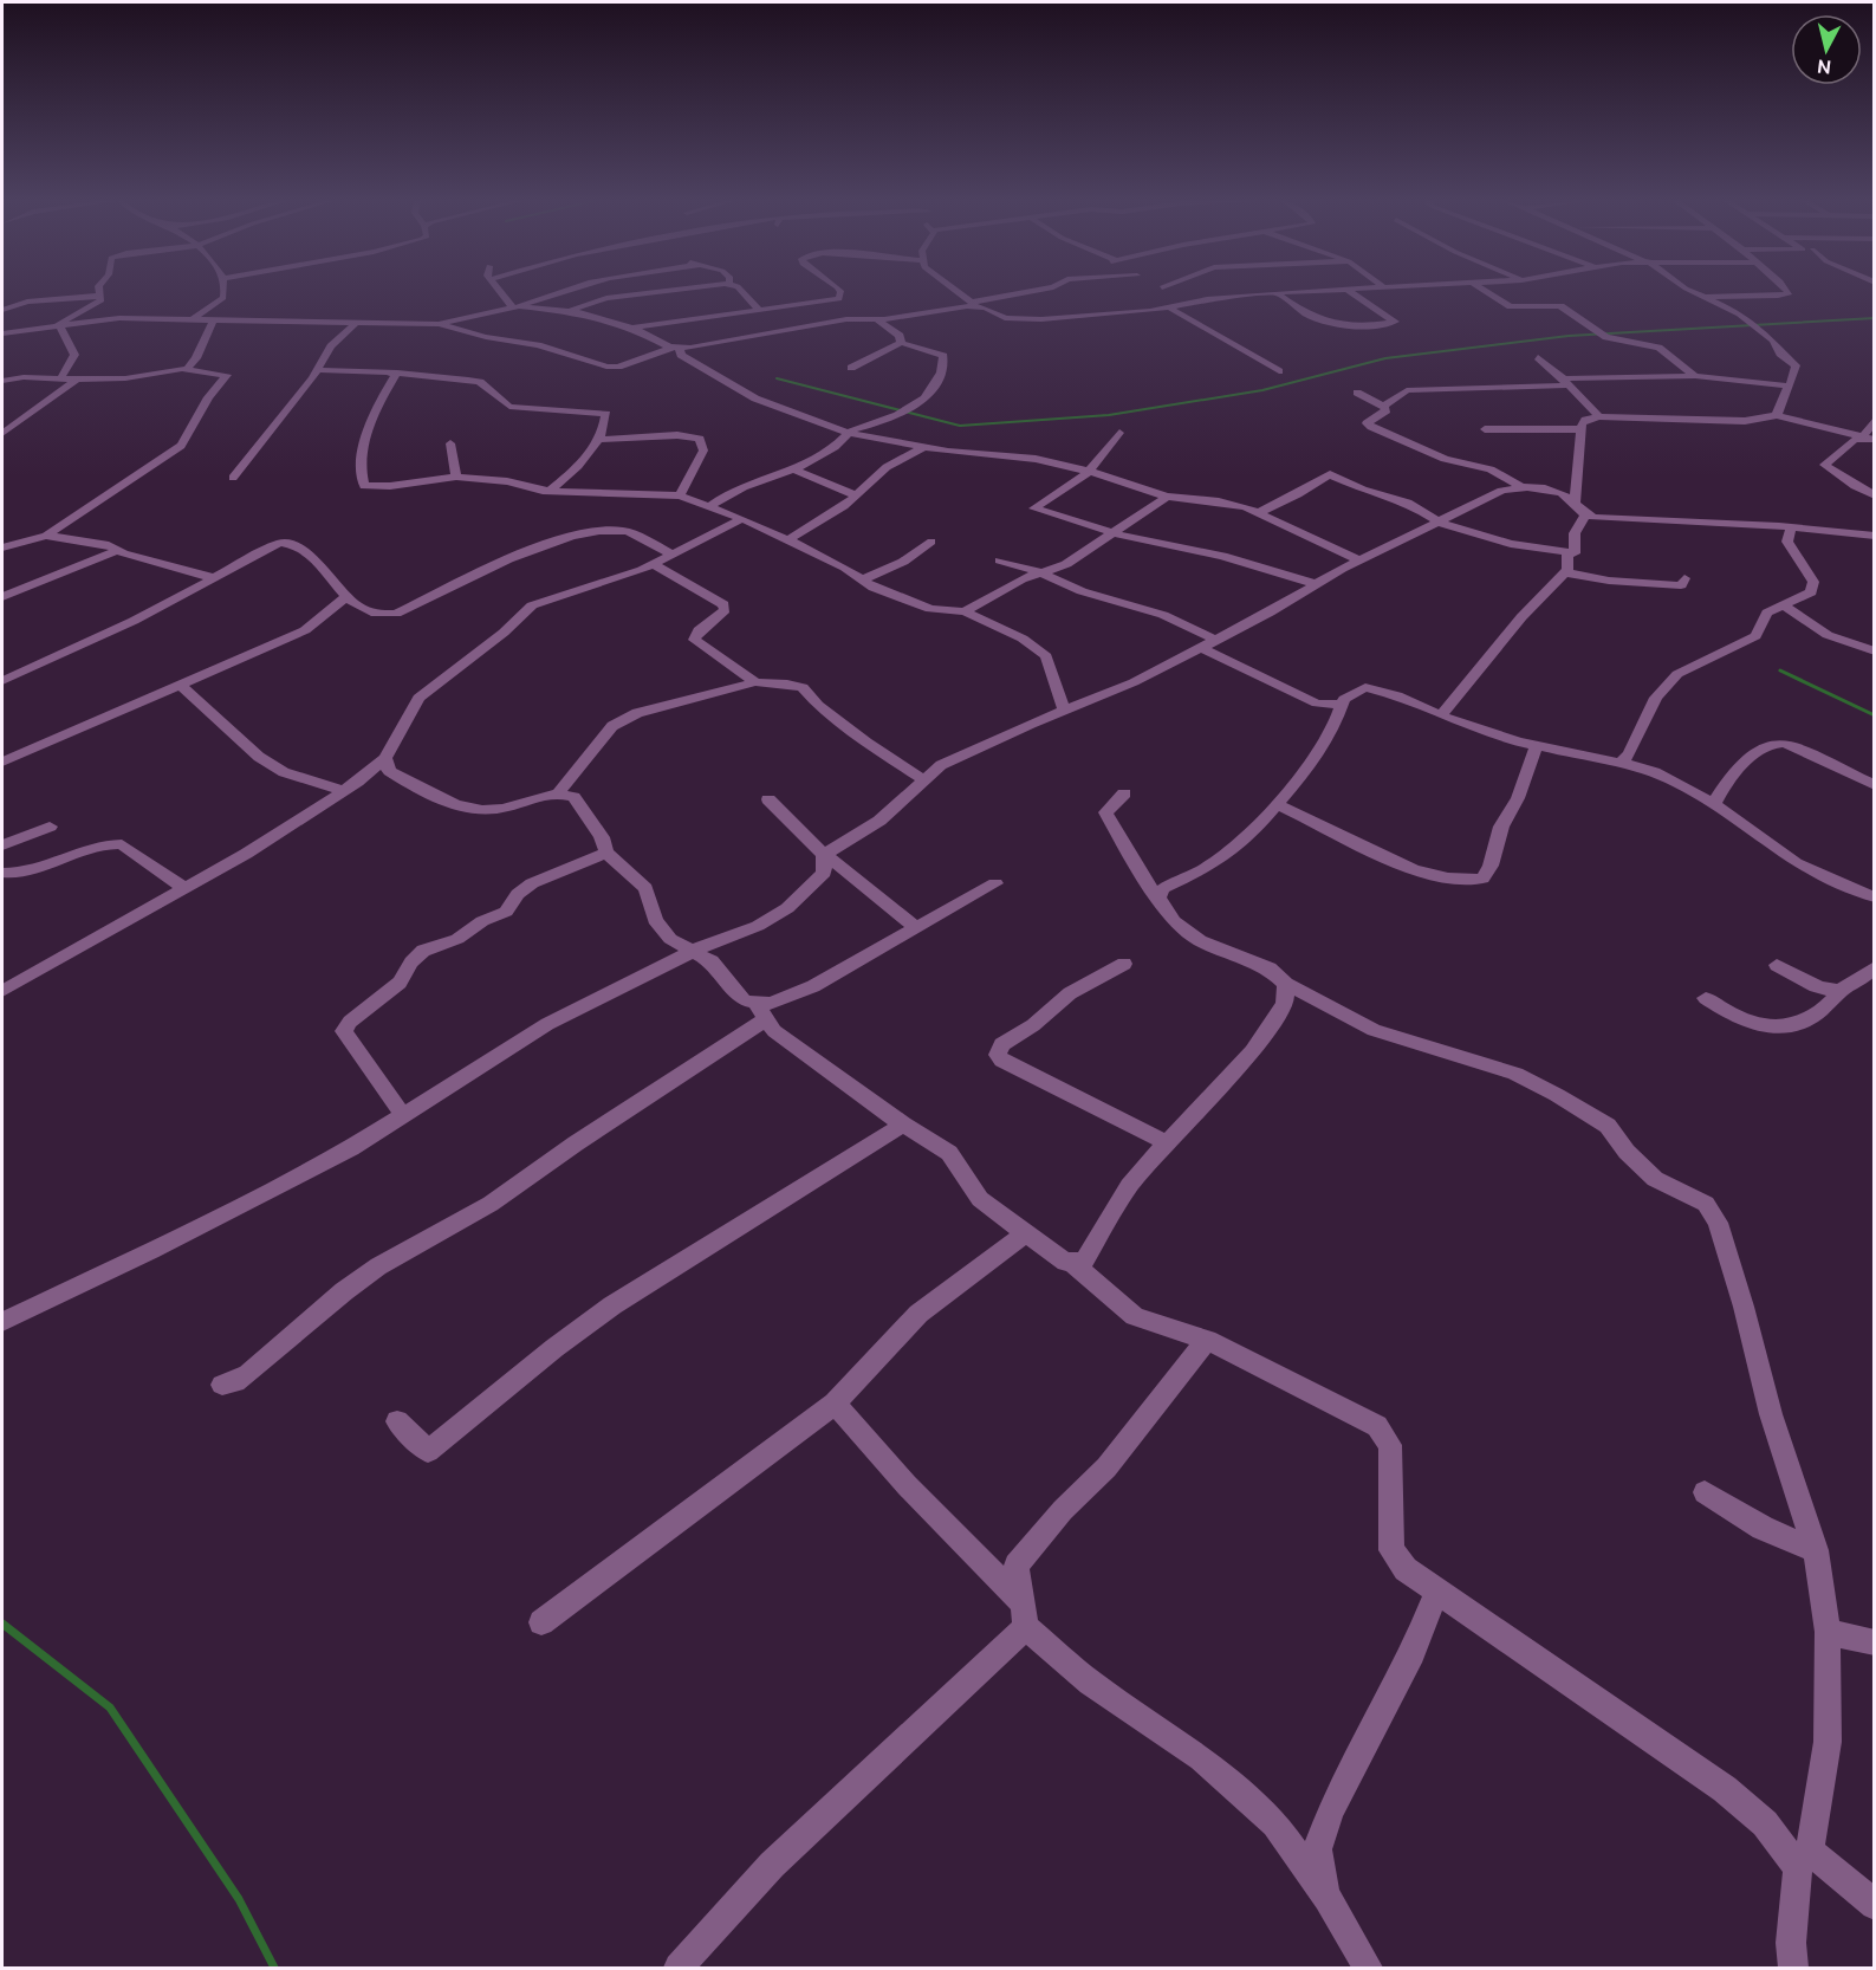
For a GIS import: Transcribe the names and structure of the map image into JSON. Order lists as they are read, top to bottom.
{
  "north": "bottom"
}
